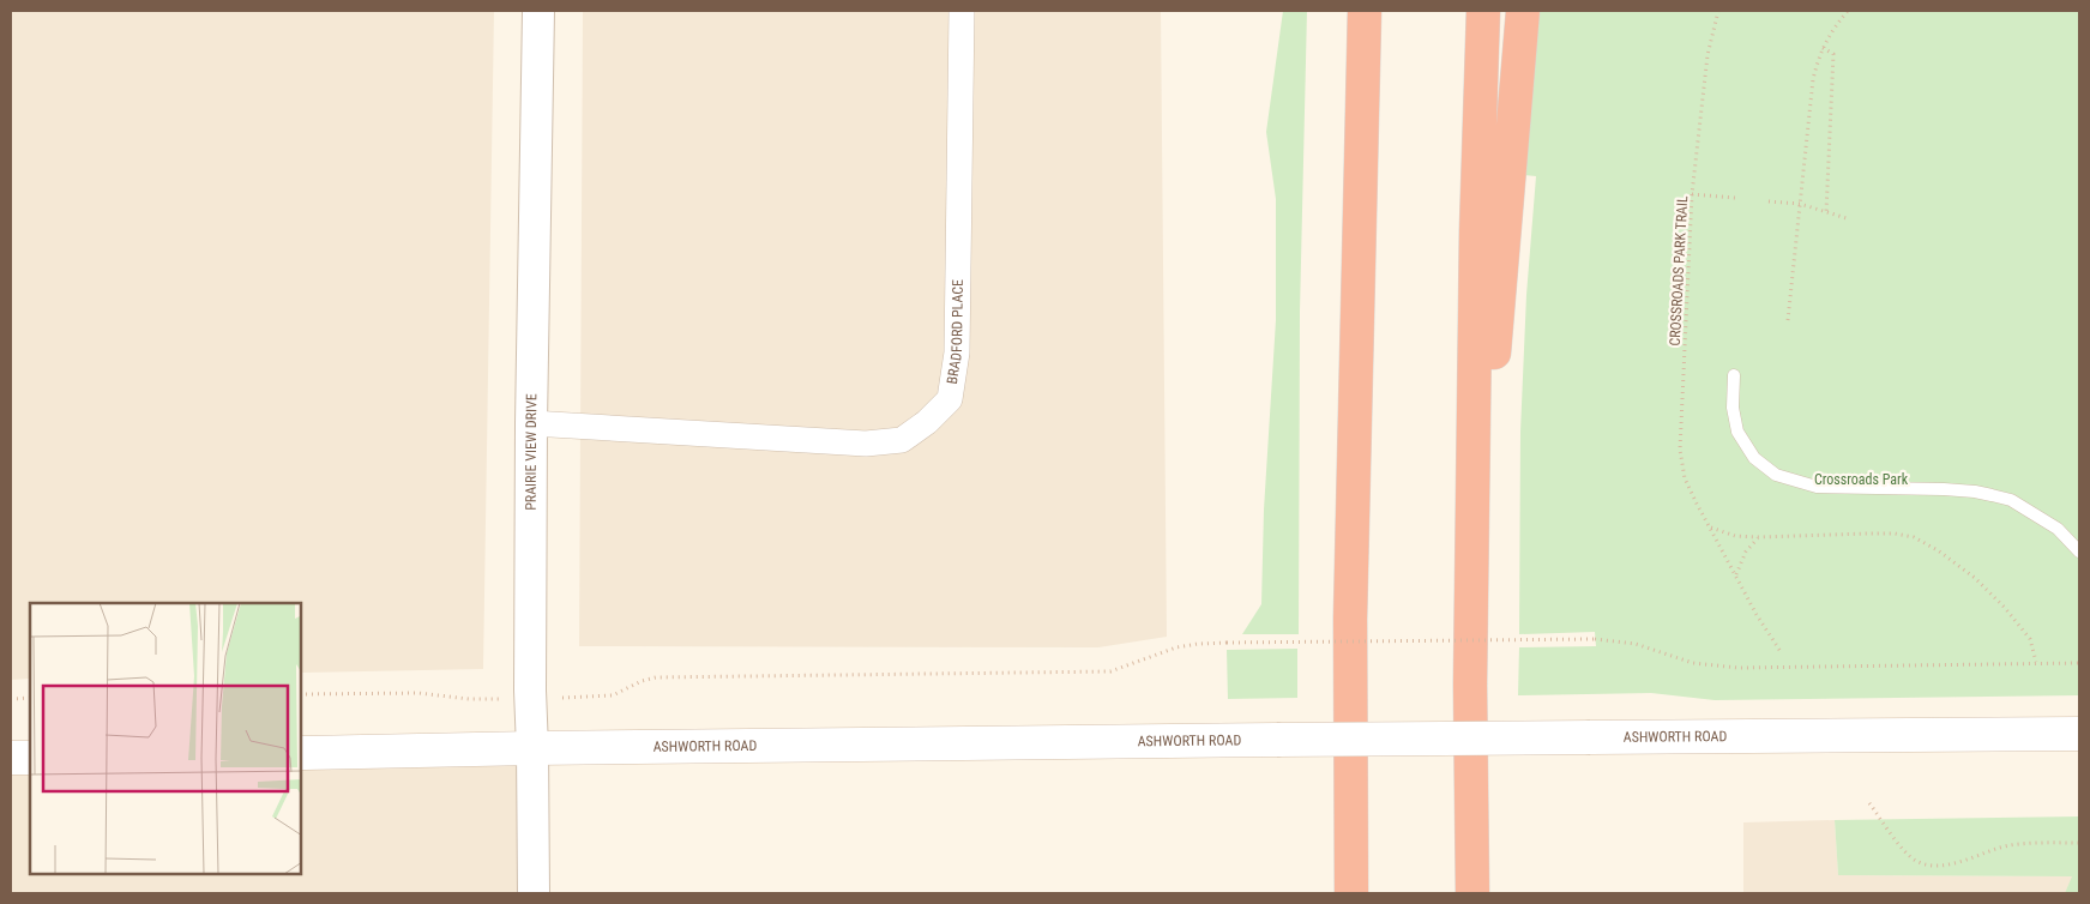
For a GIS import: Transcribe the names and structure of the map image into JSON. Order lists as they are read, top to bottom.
{
  "streets": {
    "main road": ["ASHWORTH ROAD"],
    "street": ["BRADFORD PLACE", "PRAIRIE VIEW DRIVE"],
    "path": ["CROSSROADS PARK TRAIL"]
  },
  "crossings": [
    ["BRADFORD PLACE", "PRAIRIE VIEW DRIVE"],
    ["PRAIRIE VIEW DRIVE", "ASHWORTH ROAD"]
  ],
  "parks": ["Crossroads Park"]
}
